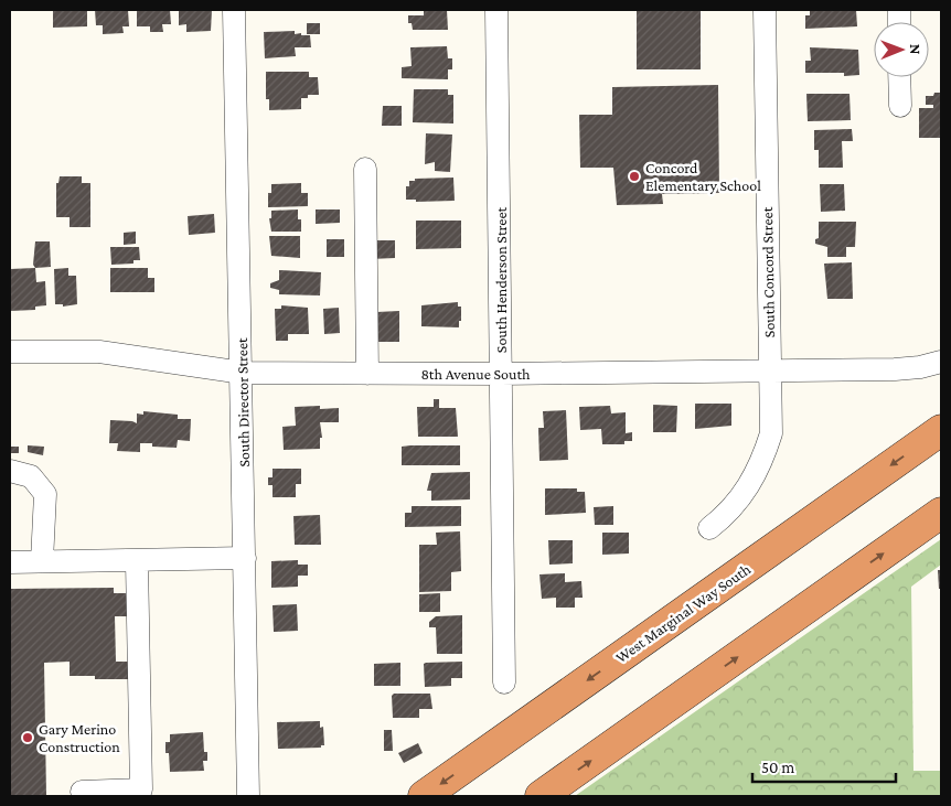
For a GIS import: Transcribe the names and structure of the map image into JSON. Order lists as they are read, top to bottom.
{
  "streets": {
    "highway": ["West Marginal Way South"],
    "street": [
      "South Concord Street",
      "South Henderson Street",
      "8th Avenue South",
      "South Director Street"
    ]
  },
  "crossings": [
    ["South Concord Street", "8th Avenue South"],
    ["South Henderson Street", "8th Avenue South"],
    ["8th Avenue South", "South Director Street"]
  ],
  "places": ["Concord Elementary School", "Gary Merino Construction"],
  "scale_bar": "50 m",
  "north": "right"
}
